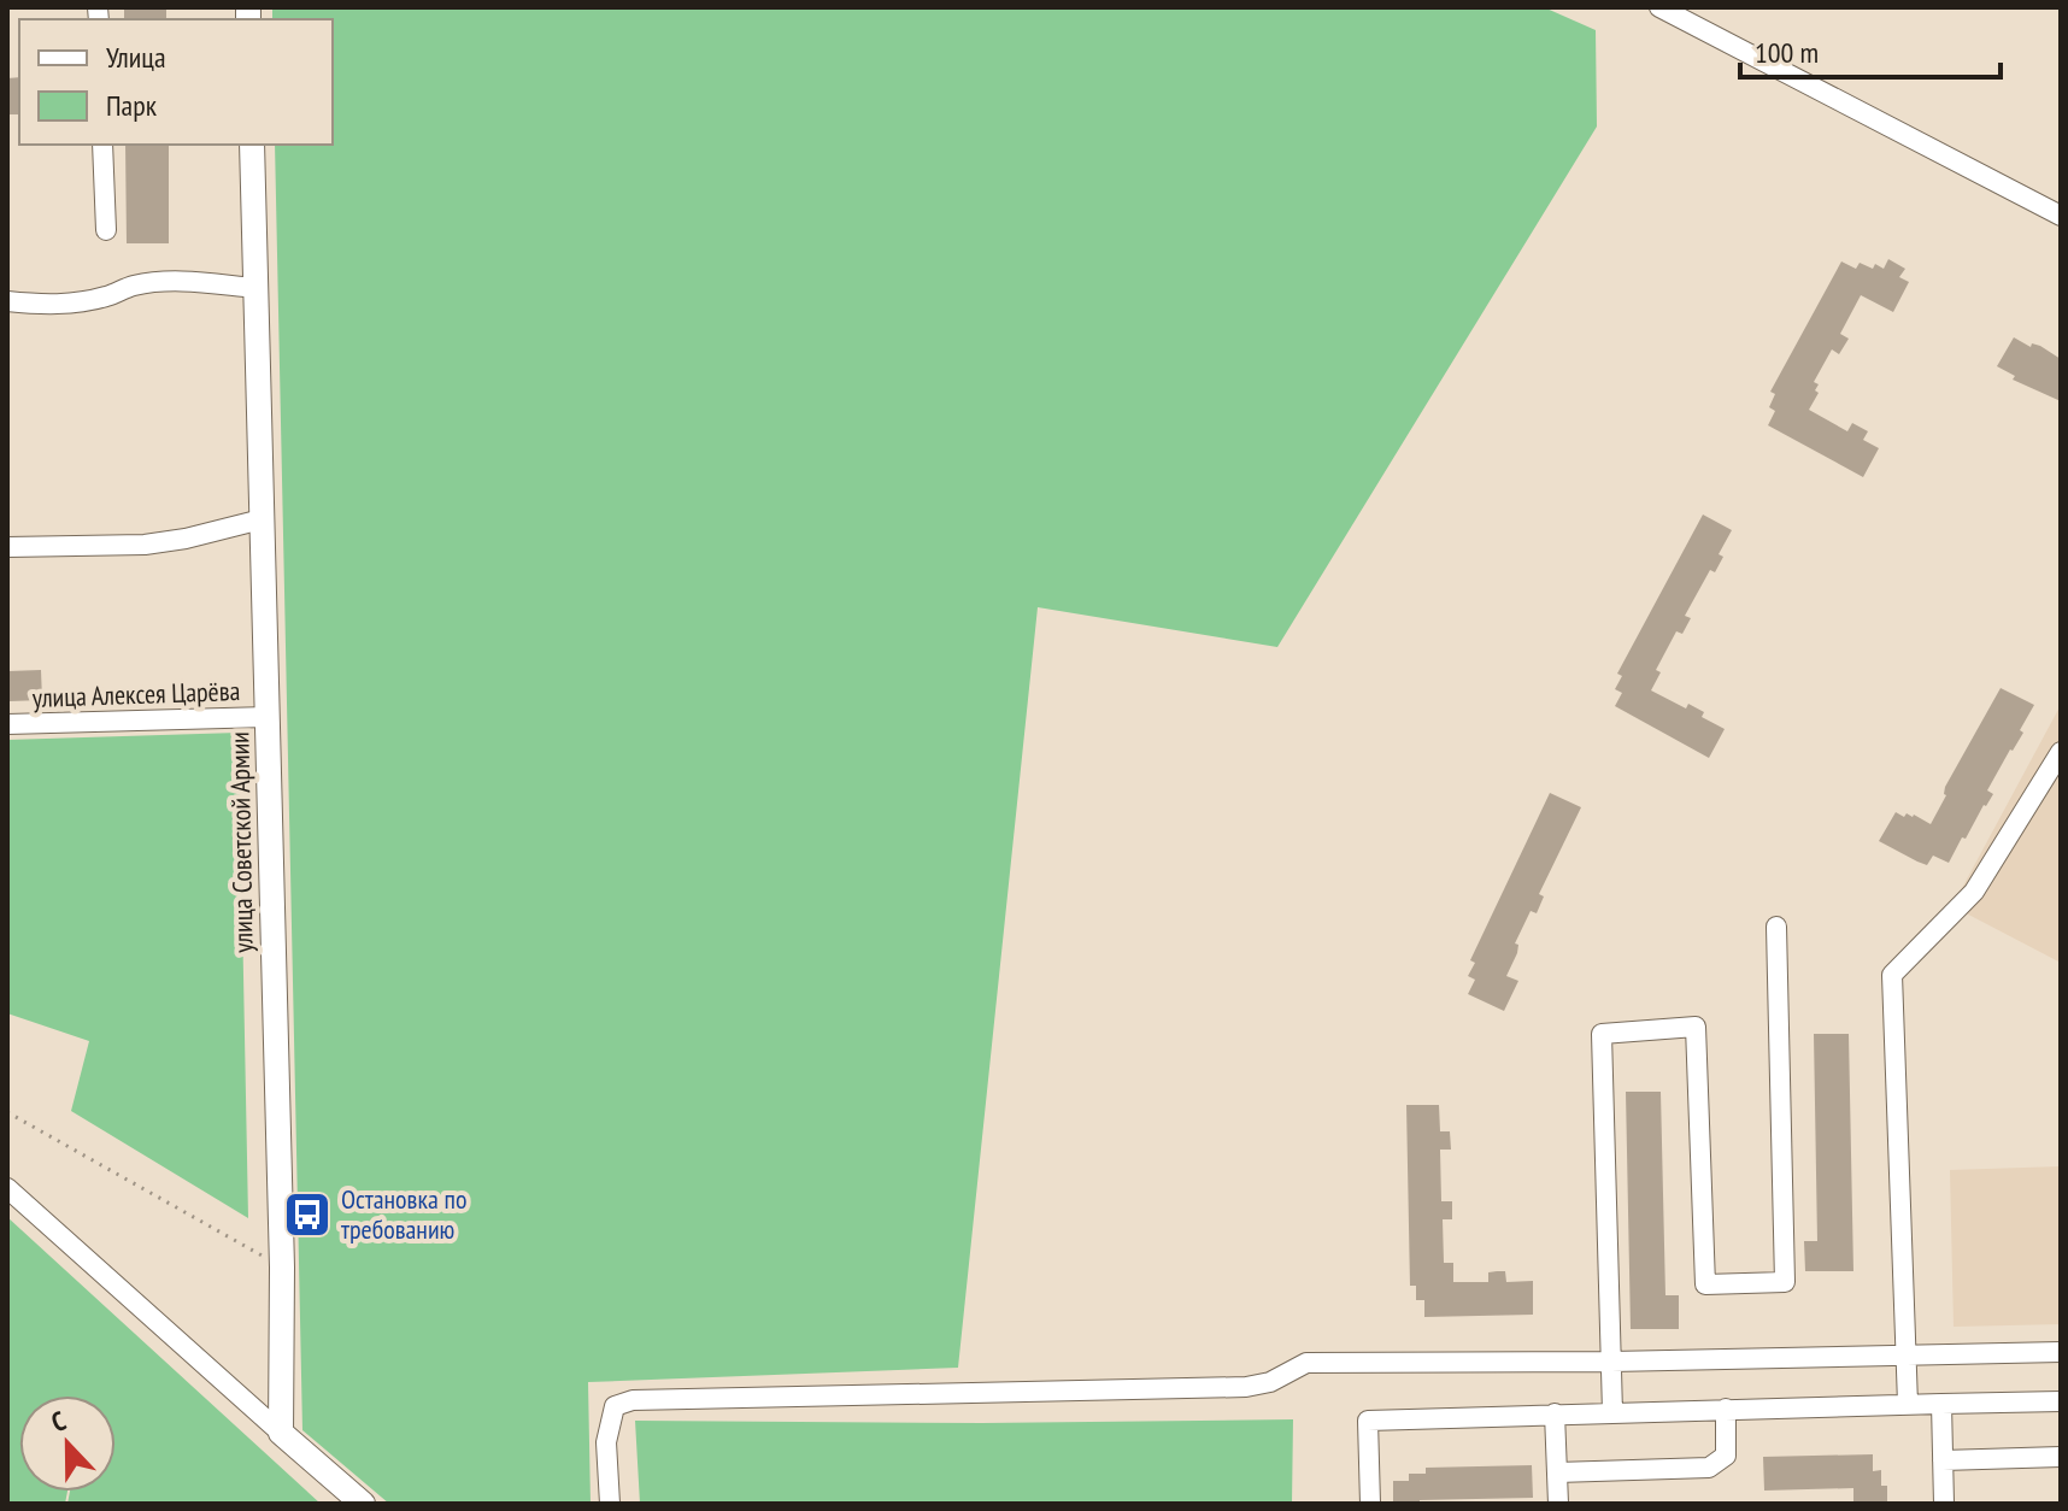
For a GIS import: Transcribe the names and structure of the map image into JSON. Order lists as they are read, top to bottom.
{
  "streets": {
    "main road": ["улица Советской Армии"],
    "street": ["улица Алексея Царёва"]
  },
  "crossings": [
    ["улица Алексея Царёва", "улица Советской Армии"]
  ],
  "places": {
    "bus stop": ["Остановка по требованию"]
  },
  "legend": ["Улица", "Парк"],
  "scale_bar": "100 m",
  "north": "top"
}
